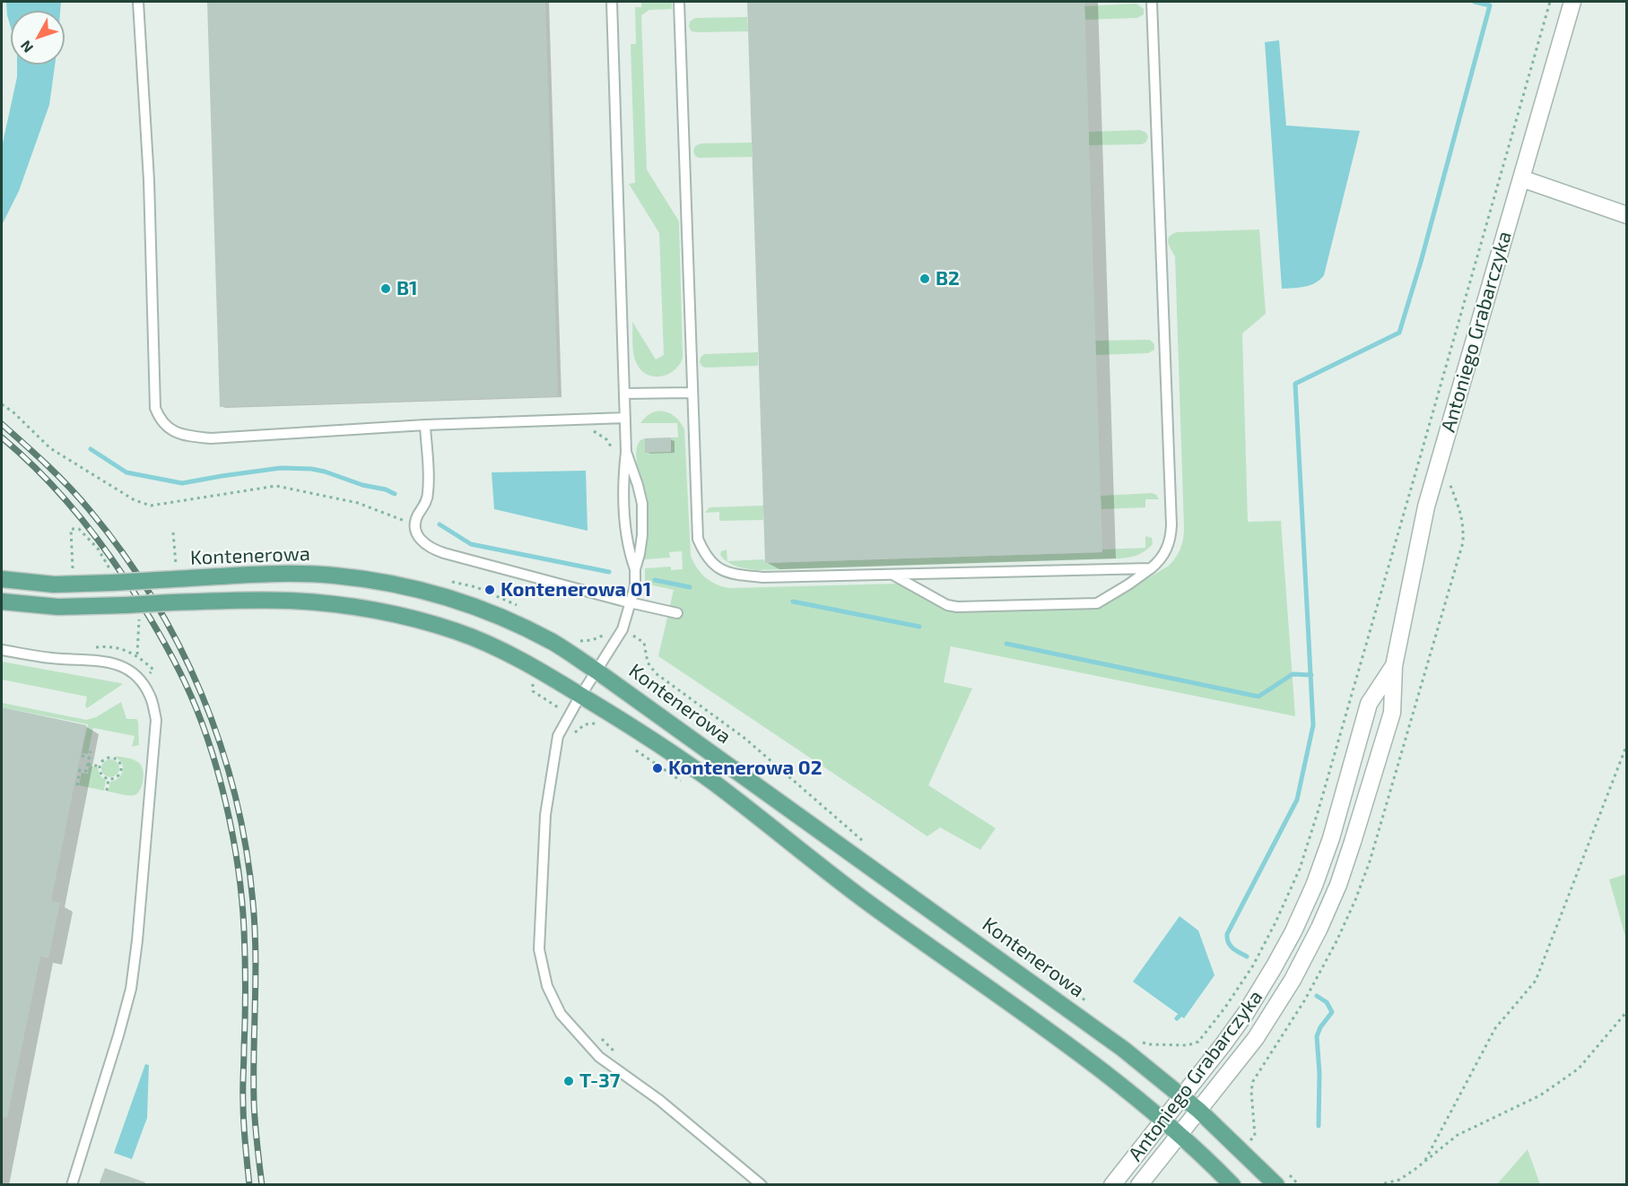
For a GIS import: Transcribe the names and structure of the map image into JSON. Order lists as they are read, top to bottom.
{
  "streets": {
    "main road": ["Kontenerowa"],
    "street": ["Antoniego Grabarczyka"]
  },
  "crossings": [
    ["Antoniego Grabarczyka", "Kontenerowa"]
  ],
  "places": [
    "B2",
    "B1",
    "Kontenerowa 01",
    "Kontenerowa 02",
    "T-37"
  ],
  "north": "bottom left"
}
